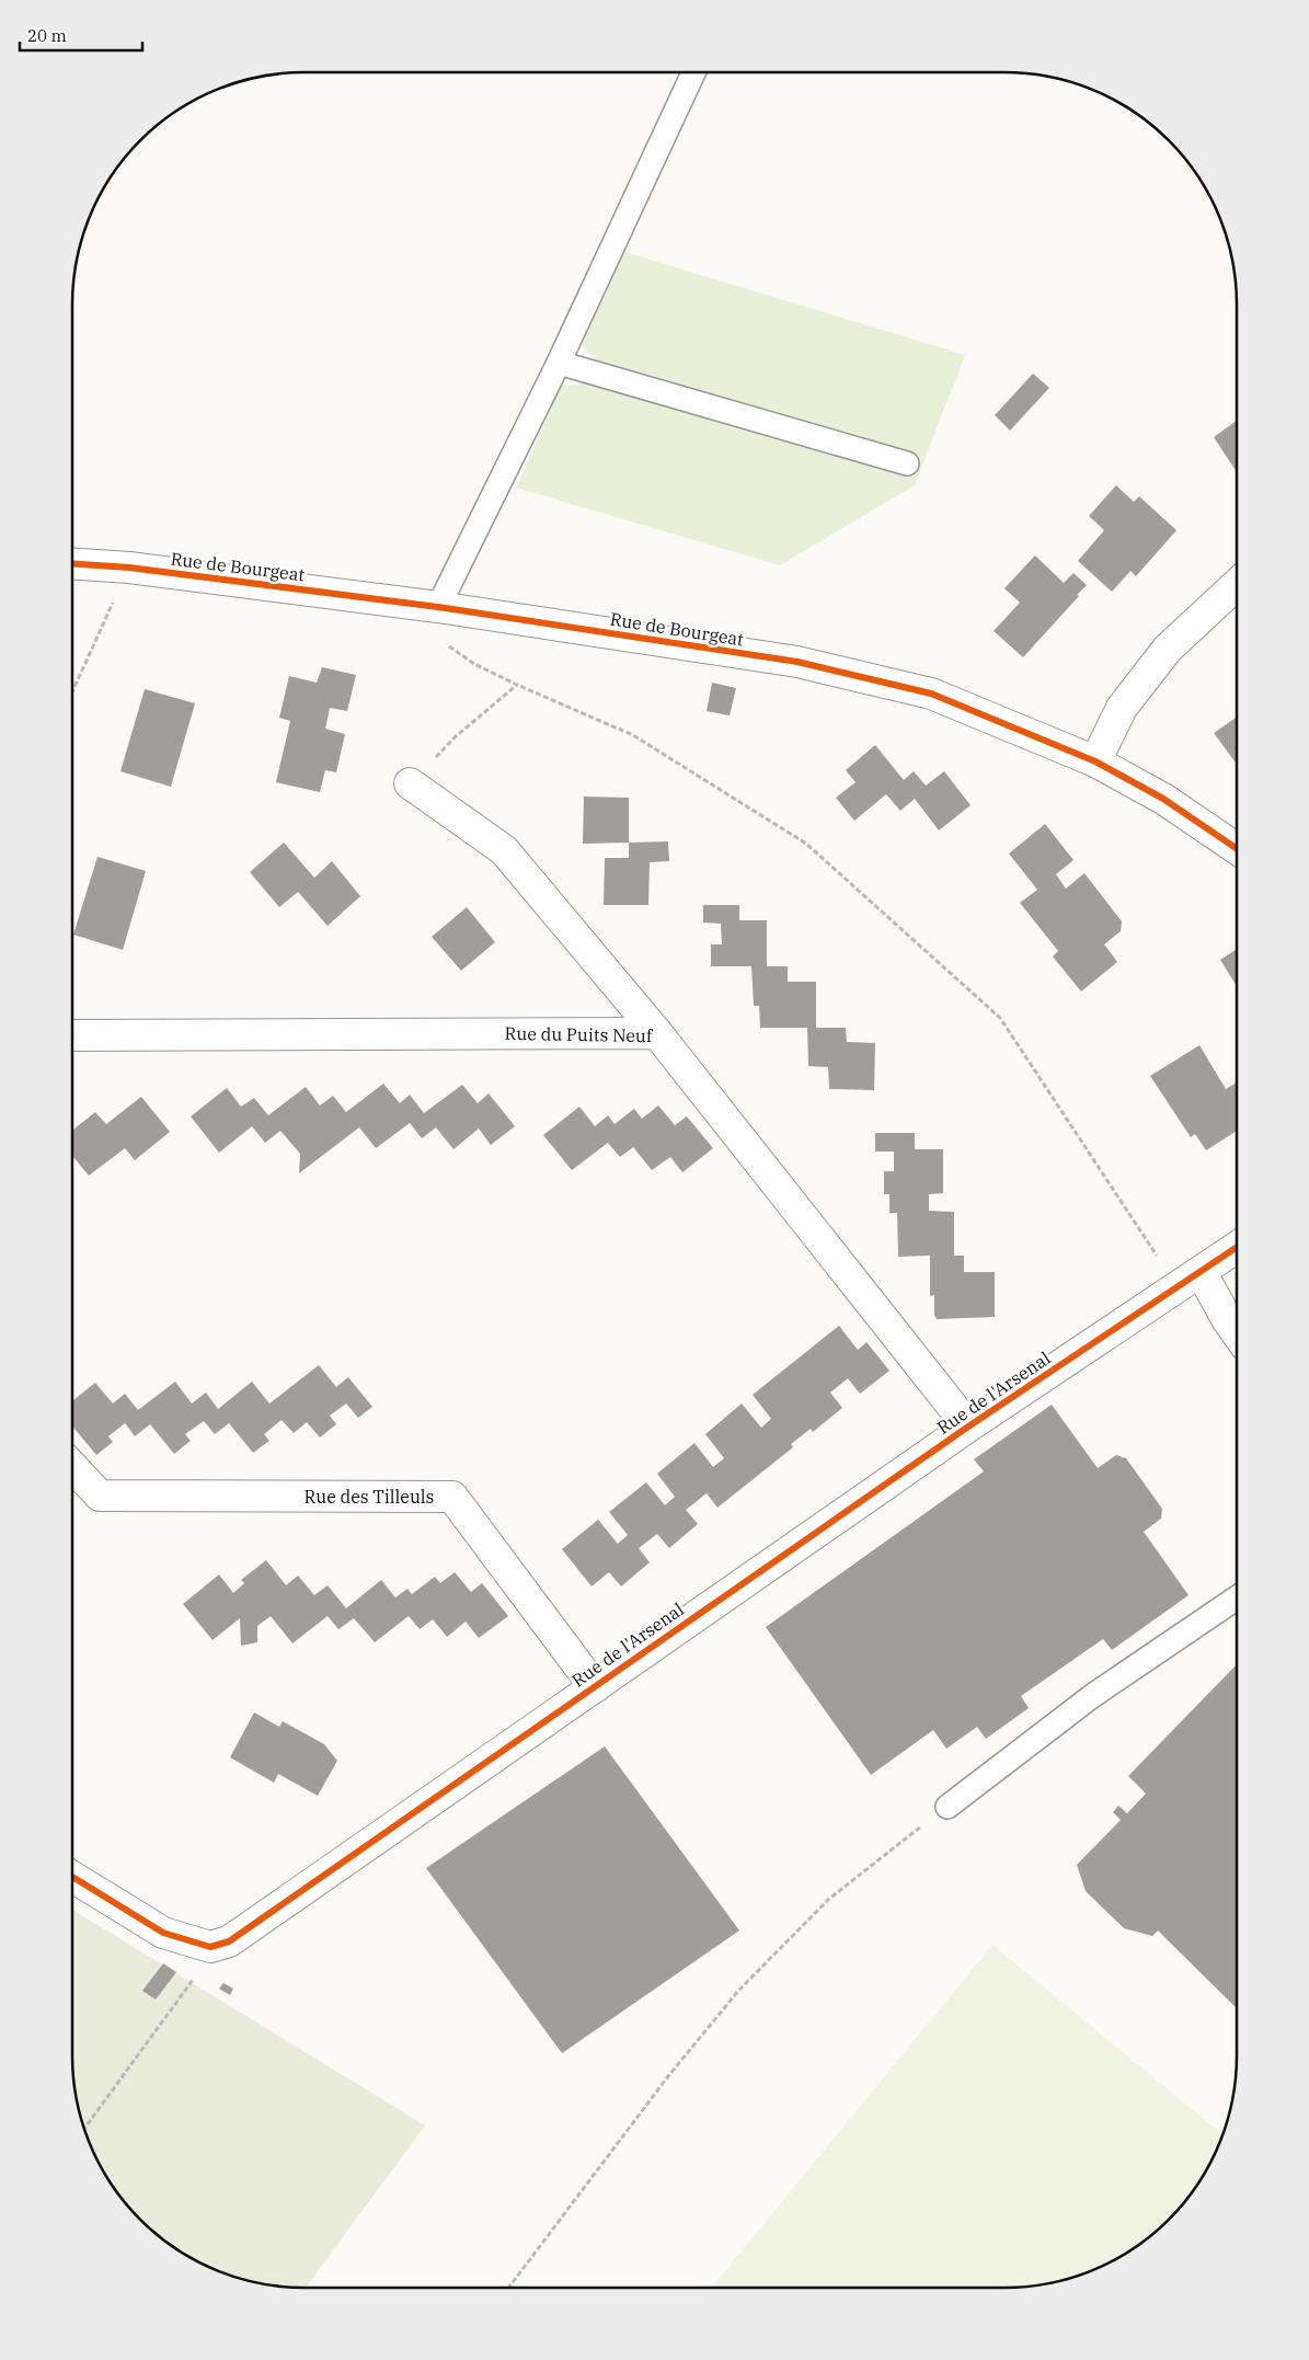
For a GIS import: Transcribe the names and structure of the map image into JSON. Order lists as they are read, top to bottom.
{
  "streets": {
    "street": [
      "Rue de Bourgeat",
      "Rue du Puits Neuf",
      "Rue de l'Arsenal",
      "Rue des Tilleuls"
    ]
  },
  "crossings": [
    ["Rue du Puits Neuf", "Rue de l'Arsenal"],
    ["Rue de l'Arsenal", "Rue des Tilleuls"]
  ],
  "scale_bar": "20 m"
}
